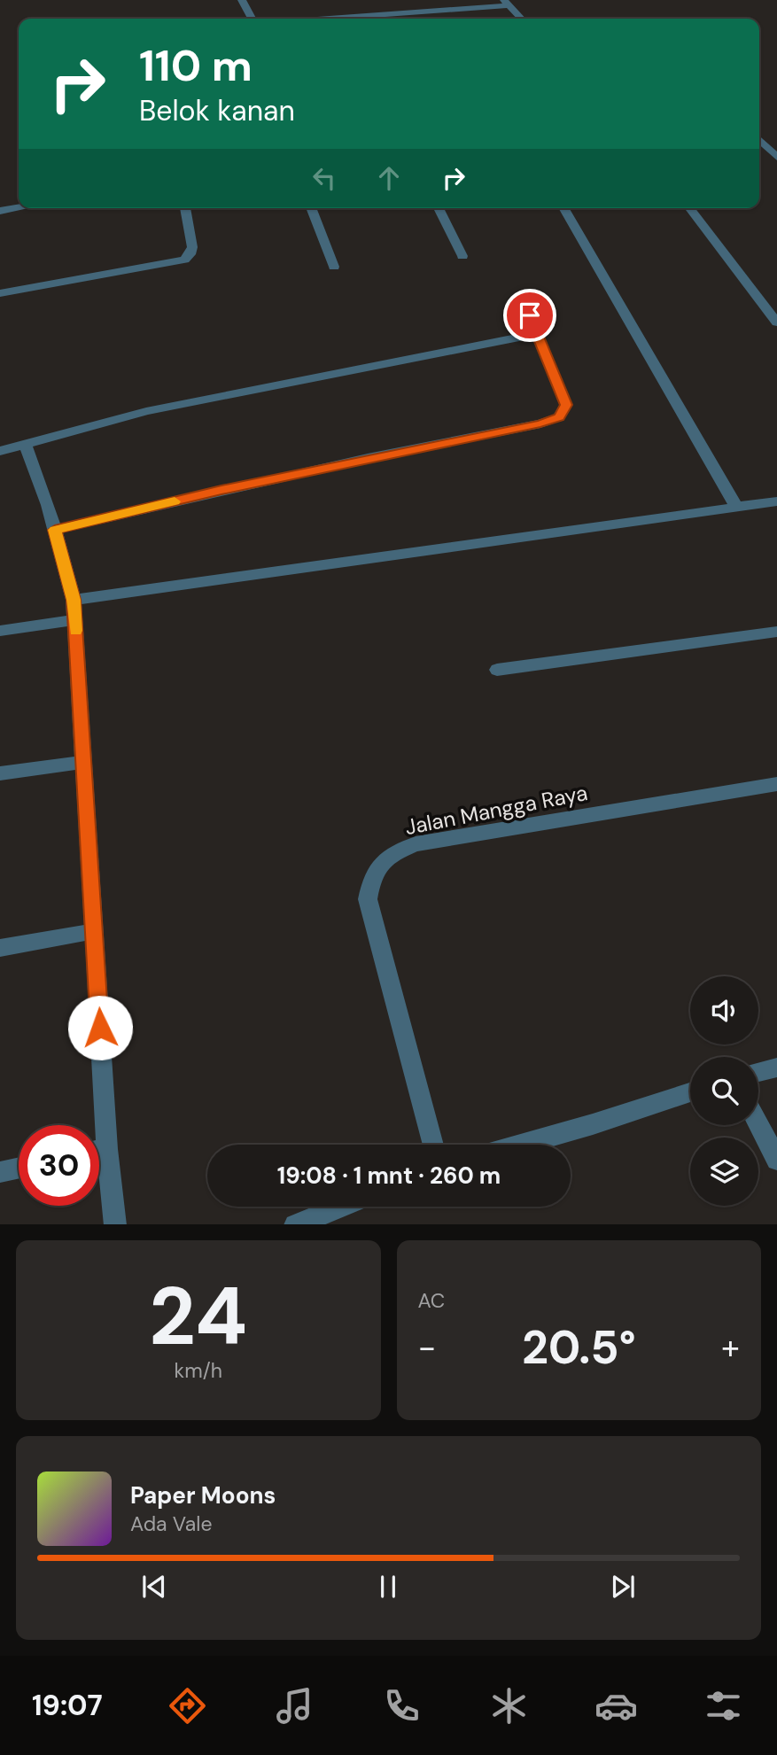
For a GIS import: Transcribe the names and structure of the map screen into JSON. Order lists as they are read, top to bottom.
{
  "streets": {
    "street": ["Jalan Mangga Raya"]
  },
  "page": {
    "turn": ["110 m", "Belok kanan"],
    "limit": "30",
    "trip": "19:08 · 1 mnt · 260 m",
    "tile": [
      ["24", "km/h"],
      "AC"
    ],
    "heat": ["−", "20.5°", "+"],
    "song": ["Paper Moons", "Ada Vale"],
    "tabs": "19:07"
  }
}
